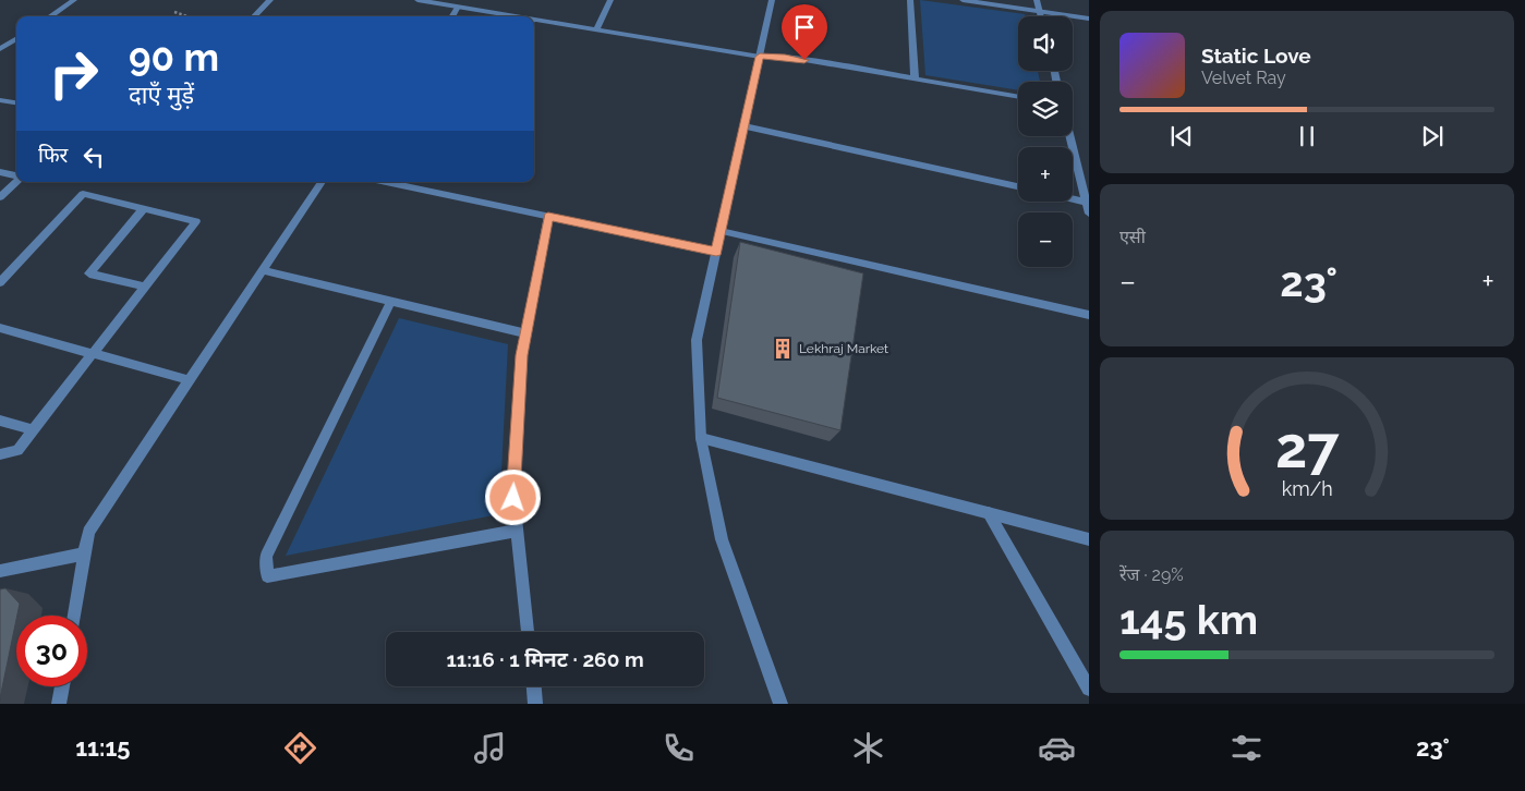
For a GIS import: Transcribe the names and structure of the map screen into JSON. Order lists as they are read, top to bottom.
{
  "places": {
    "building": ["Lekhraj Market"]
  },
  "page": {
    "map_buttons": ["+", "−"],
    "turn": ["90 m", "दाएँ मुड़ें"],
    "song": ["Static Love", "Velvet Ray"],
    "then": "फिर",
    "tile": [
      "एसी",
      ["रेंज · 29%", "145 km"]
    ],
    "heat": ["−", "23°", "+"],
    "limit": "30",
    "trip": "11:16 · 1 मिनट · 260 m",
    "tabs": ["11:15", "23°"],
    "gauge": ["27", "km/h"]
  }
}
